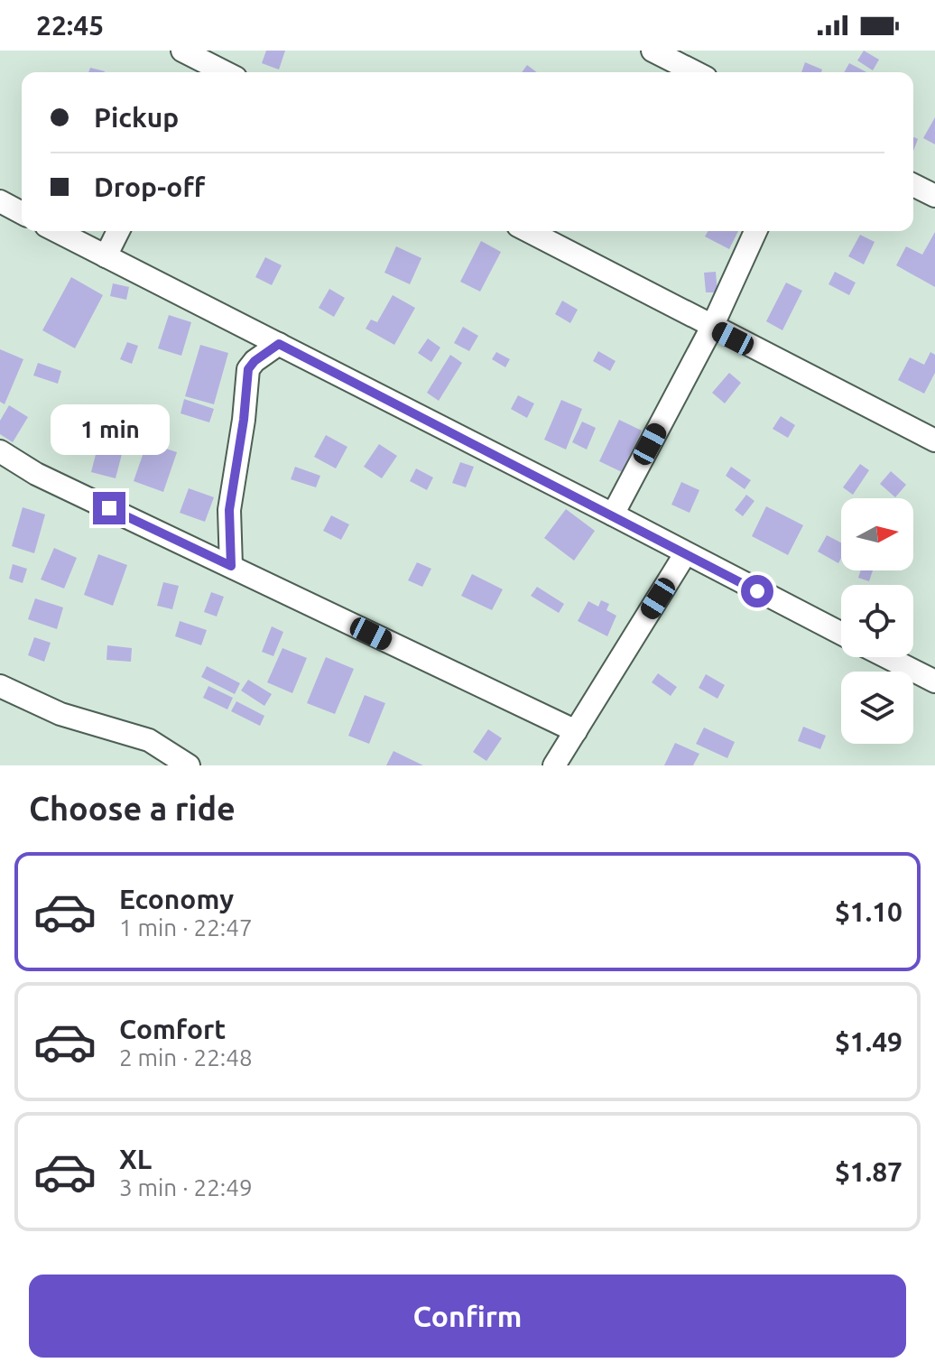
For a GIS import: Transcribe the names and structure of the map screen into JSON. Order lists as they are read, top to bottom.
{
  "north": "right",
  "page": {
    "status": "22:45",
    "banner": ["Pickup", "Drop-off"],
    "bubble": "1 min",
    "heading": "Choose a ride",
    "list": [
      {
        "name": "Economy",
        "note": "1 min · 22:47",
        "value": "$1.10"
      },
      {
        "name": "Comfort",
        "note": "2 min · 22:48",
        "value": "$1.49"
      },
      {
        "name": "XL",
        "note": "3 min · 22:49",
        "value": "$1.87"
      }
    ],
    "buttons": "Confirm"
  }
}
